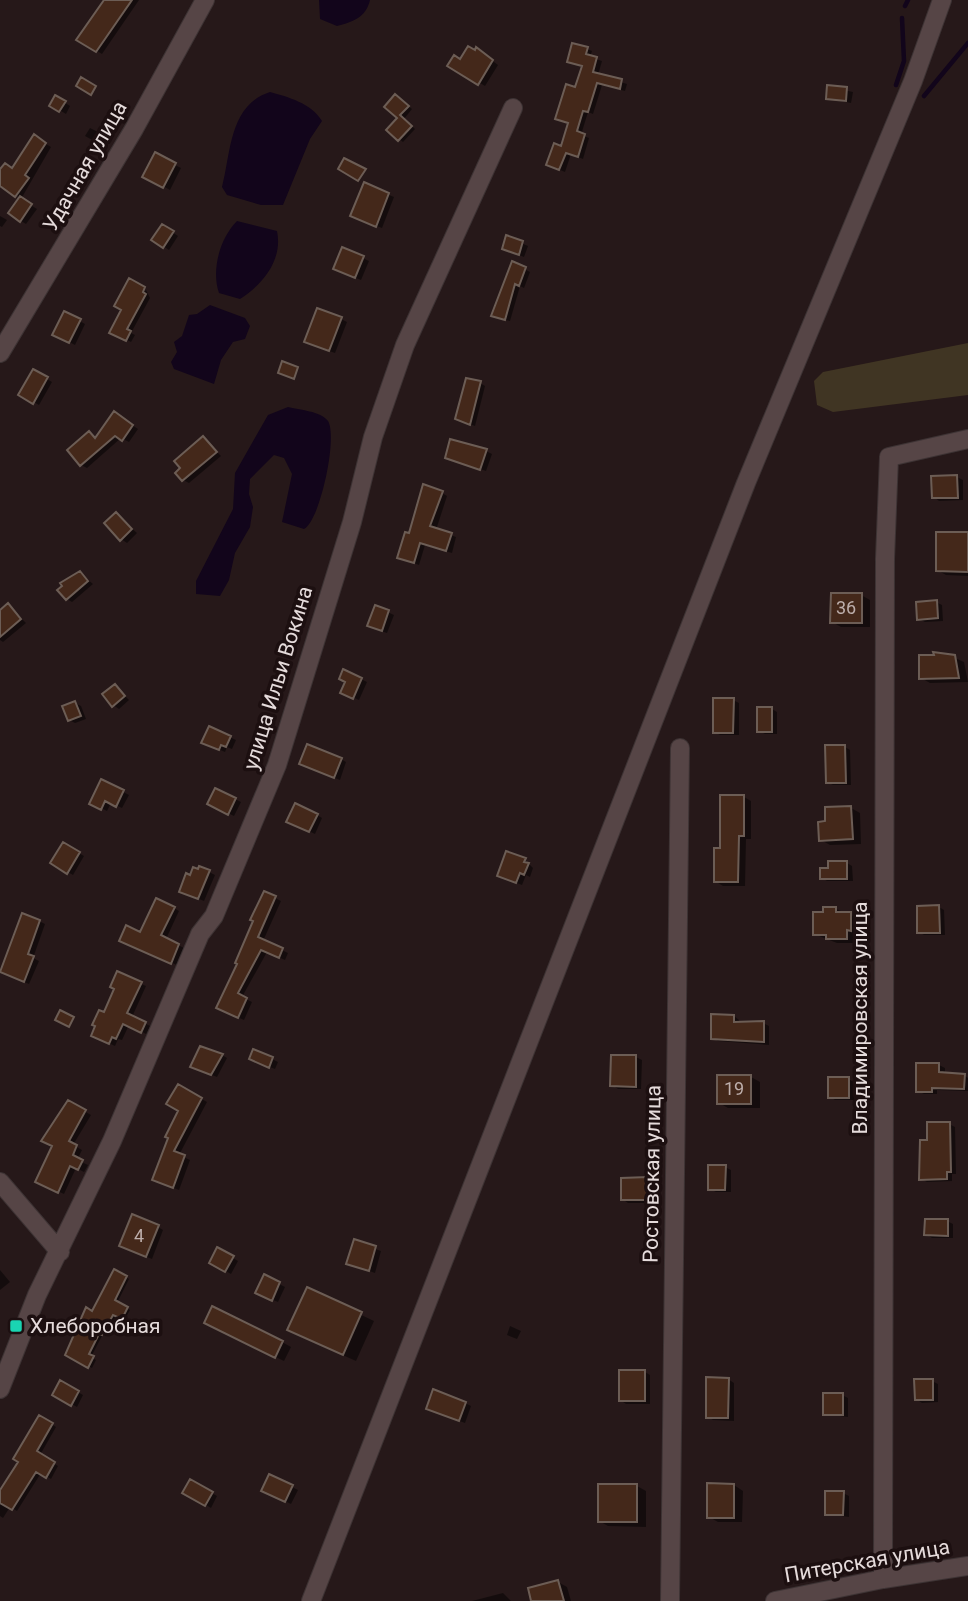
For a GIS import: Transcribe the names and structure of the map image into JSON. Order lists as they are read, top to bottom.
{
  "streets": {
    "street": [
      "Удачная улица",
      "улица Ильи Вокина",
      "Владимировская улица",
      "Ростовская улица",
      "Питерская улица"
    ]
  },
  "crossings": [
    ["Владимировская улица", "Питерская улица"]
  ],
  "places": {
    "transit": ["Хлеборобная"]
  },
  "house_numbers": ["36", "19", "4"]
}
